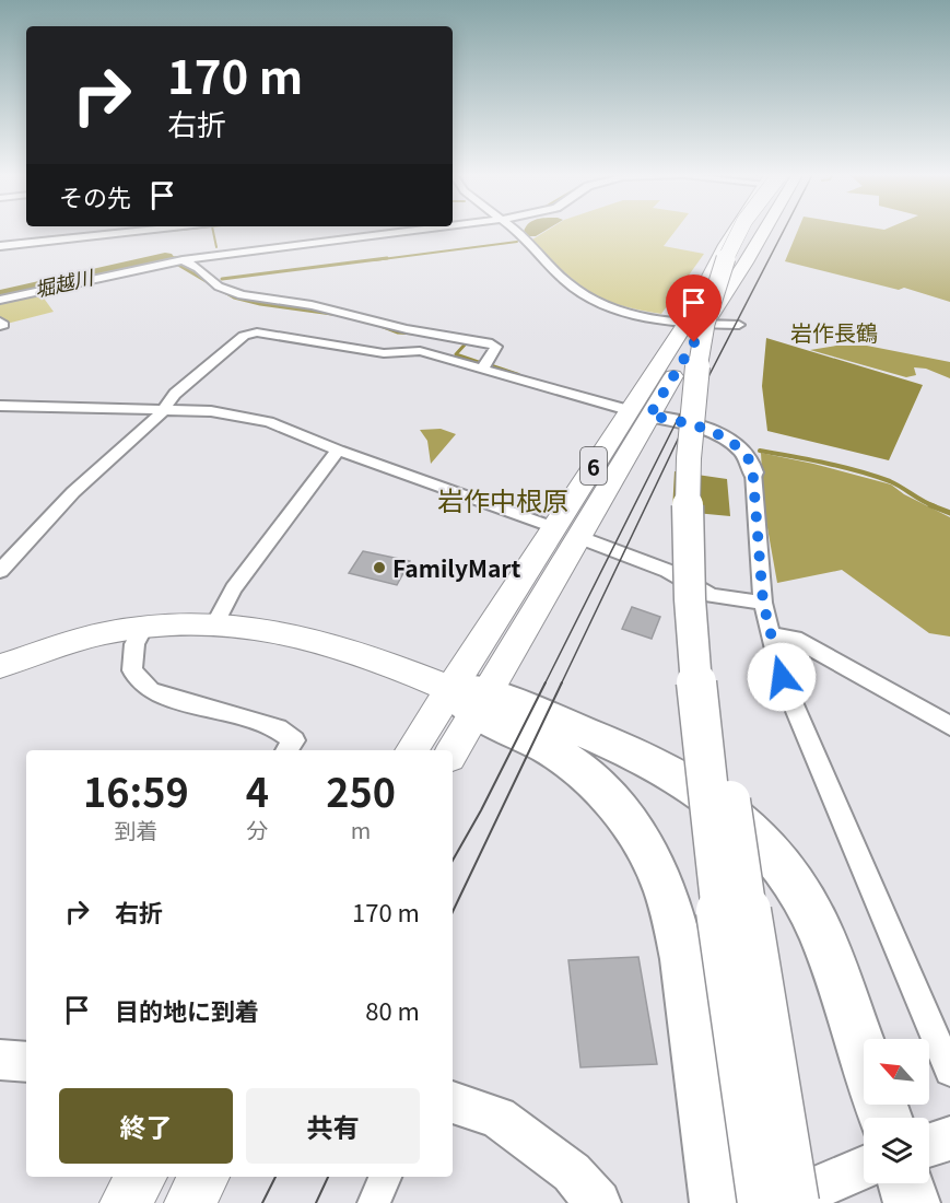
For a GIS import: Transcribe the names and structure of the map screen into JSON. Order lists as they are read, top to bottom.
{
  "streets": {
    "main road": ["6"]
  },
  "districts": ["岩作長鶴", "岩作中根原"],
  "water": ["堀越川"],
  "places": ["FamilyMart"],
  "north": "top left",
  "page": {
    "turn": ["170 m", "右折"],
    "then": "その先",
    "eta": [
      "16:59",
      "到着",
      "4",
      "分",
      "250",
      "m"
    ],
    "list": [
      {
        "name": "右折",
        "value": "170 m"
      },
      {
        "name": "目的地に到着",
        "value": "80 m"
      }
    ],
    "buttons": ["終了", "共有"]
  }
}
